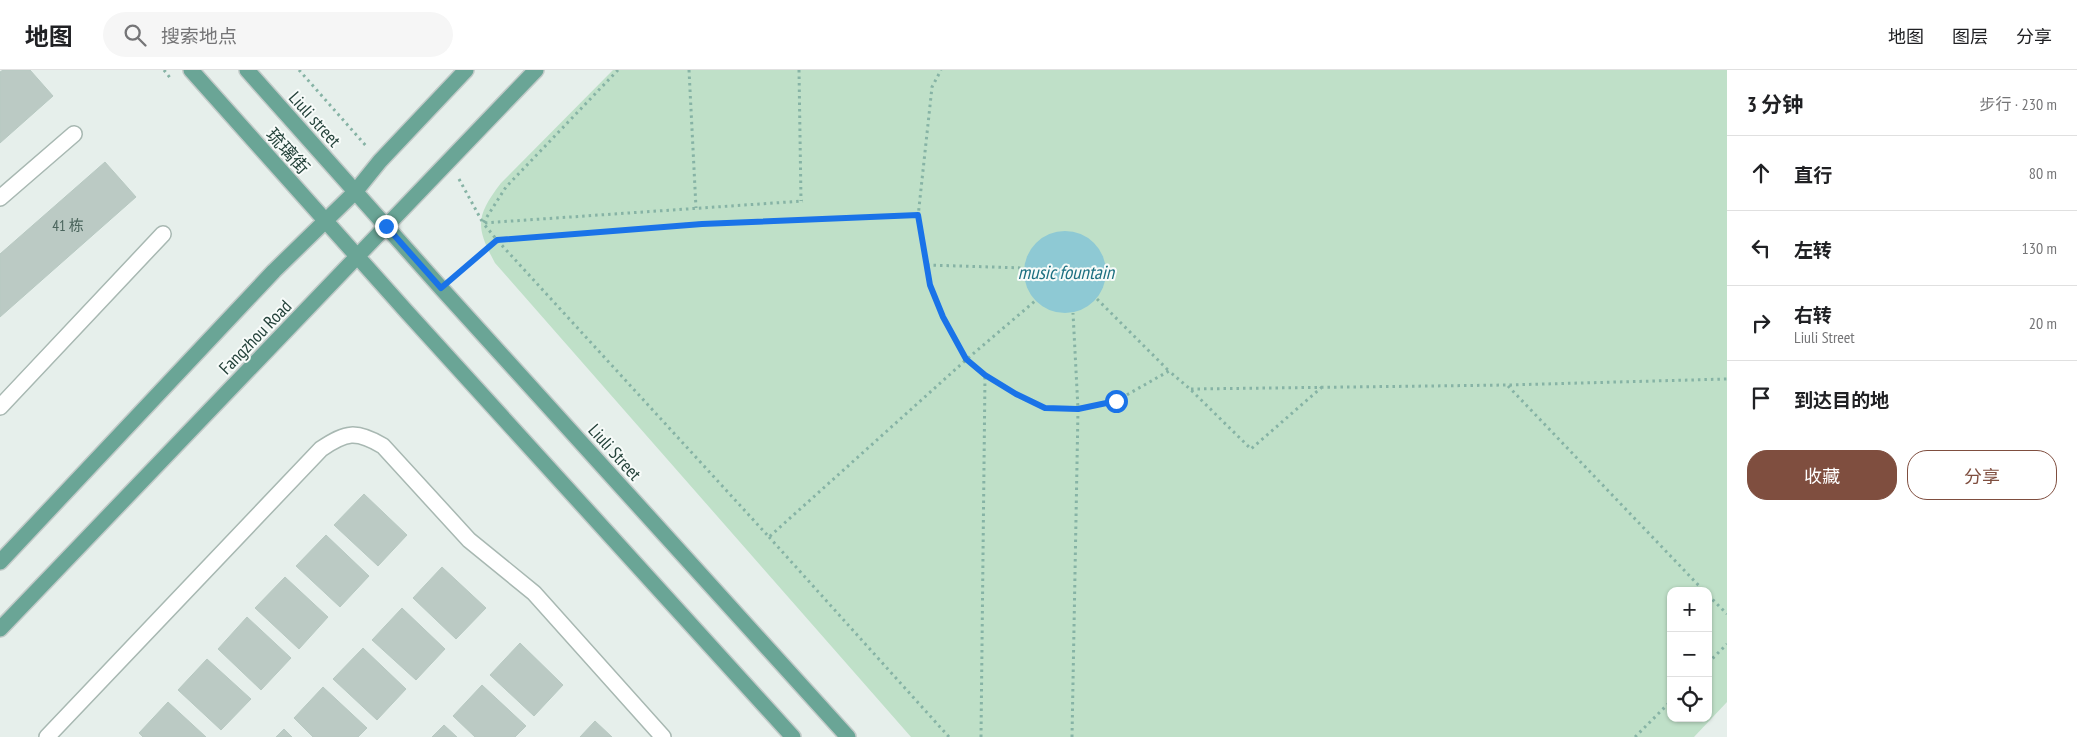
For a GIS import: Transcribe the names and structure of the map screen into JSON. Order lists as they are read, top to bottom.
{
  "streets": {
    "main road": [
      "Liuli street",
      "琉璃街",
      "Fangzhou Road",
      "Liuli Street"
    ]
  },
  "crossings": [
    ["Liuli street", "Fangzhou Road"],
    ["Liuli street", "Liuli Street"],
    ["琉璃街", "Fangzhou Road"],
    ["Fangzhou Road", "Liuli Street"]
  ],
  "water": ["music fountain"],
  "house_numbers": ["41 栋"],
  "page": {
    "header": "地图",
    "search": "搜索地点",
    "nav": ["地图", "图层", "分享"],
    "heading": ["3 分钟", "步行 · 230 m"],
    "list": [
      ["直行", "80 m"],
      ["左转", "130 m"],
      ["右转", "Liuli Street", "20 m"],
      "到达目的地"
    ],
    "buttons": ["收藏", "分享"],
    "map_buttons": ["+", "−"]
  }
}
